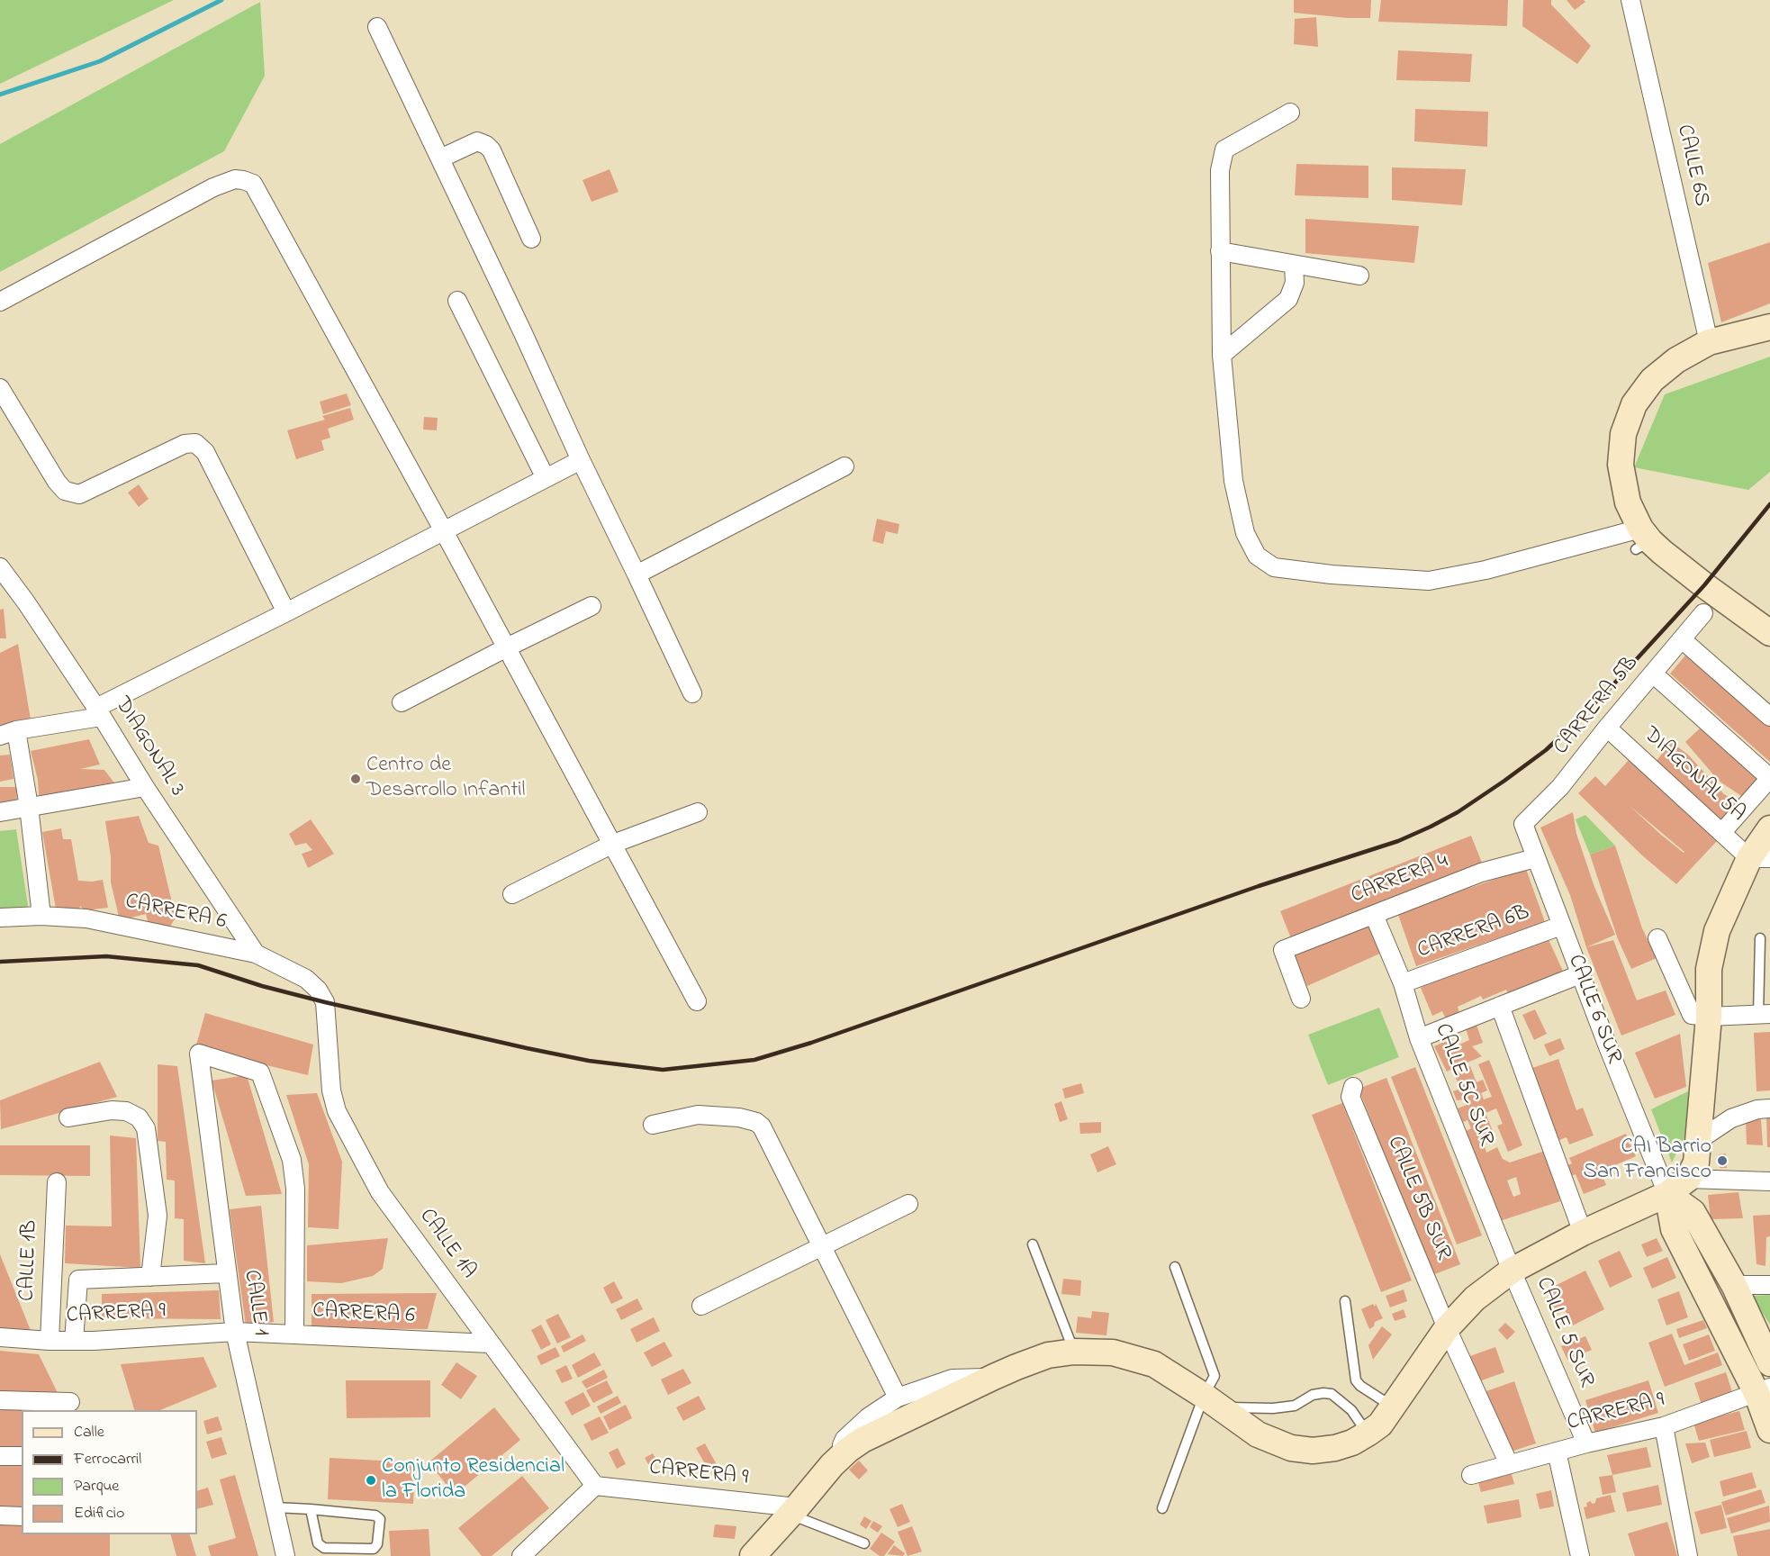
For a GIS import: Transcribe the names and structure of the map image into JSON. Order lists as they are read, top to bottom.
{
  "streets": {
    "main road": ["CALLE 6 SUR"],
    "street": [
      "CALLE 6S",
      "CARRERA 5B",
      "DIAGONAL 3",
      "DIAGONAL 5A",
      "CARRERA 4",
      "CARRERA 6",
      "CARRERA 6B",
      "CALLE 5C SUR",
      "CALLE 5B SUR",
      "CALLE 1A",
      "CALLE 1B",
      "CALLE 1",
      "CARRERA 9",
      "CALLE 5 SUR"
    ]
  },
  "crossings": [
    ["CARRERA 5B", "DIAGONAL 5A"],
    ["CARRERA 5B", "CALLE 6 SUR"],
    ["DIAGONAL 3", "CARRERA 6"],
    ["CARRERA 4", "CALLE 6 SUR"],
    ["CARRERA 4", "CALLE 5C SUR"],
    ["CARRERA 6", "CALLE 1A"],
    ["CARRERA 6", "CALLE 1"],
    ["CARRERA 6", "CARRERA 9"],
    ["CARRERA 6B", "CALLE 6 SUR"],
    ["CARRERA 6B", "CALLE 5C SUR"],
    ["CALLE 6 SUR", "CARRERA 9"],
    ["CALLE 5C SUR", "CALLE 5 SUR"],
    ["CALLE 5B SUR", "CARRERA 9"],
    ["CALLE 1A", "CARRERA 9"],
    ["CALLE 1B", "CARRERA 9"],
    ["CALLE 1", "CARRERA 9"],
    ["CARRERA 9", "CALLE 5 SUR"]
  ],
  "places": ["Centro de Desarrollo Infantil", "CAI Barrio San Francisco", "Conjunto Residencial la Florida"],
  "legend": [
    "Calle",
    "Ferrocarril",
    "Parque",
    "Edificio"
  ]
}
